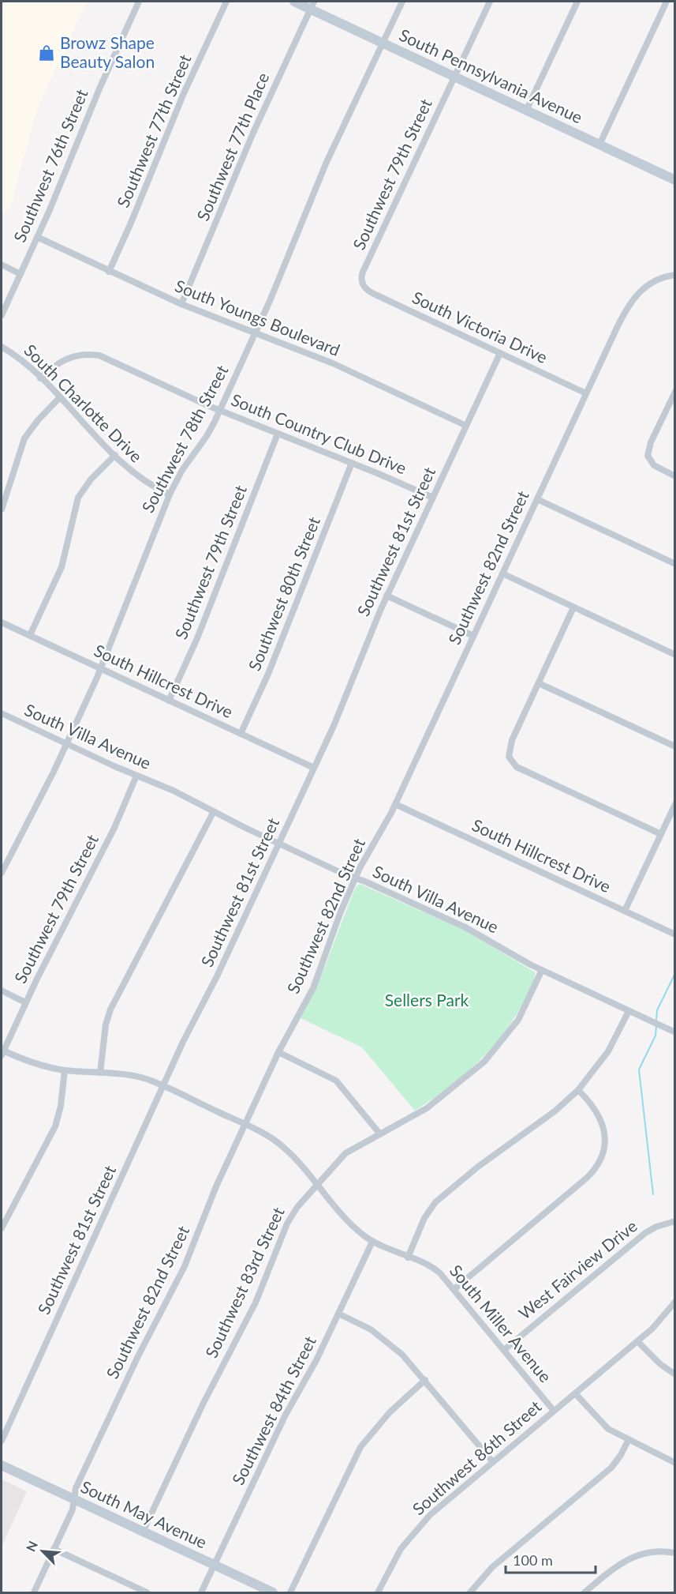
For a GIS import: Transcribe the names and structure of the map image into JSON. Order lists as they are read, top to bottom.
{
  "streets": {
    "main road": ["South Pennsylvania Avenue", "South May Avenue"],
    "street": [
      "Southwest 77th Street",
      "Southwest 77th Place",
      "Southwest 76th Street",
      "Southwest 79th Street",
      "South Youngs Boulevard",
      "South Victoria Drive",
      "South Charlotte Drive",
      "South Country Club Drive",
      "Southwest 78th Street",
      "Southwest 81st Street",
      "Southwest 82nd Street",
      "Southwest 80th Street",
      "South Hillcrest Drive",
      "South Villa Avenue",
      "West Fairview Drive",
      "Southwest 83rd Street",
      "South Miller Avenue",
      "Southwest 84th Street",
      "Southwest 86th Street"
    ]
  },
  "crossings": [
    ["South Pennsylvania Avenue", "Southwest 77th Place"],
    ["South Pennsylvania Avenue", "Southwest 79th Street"],
    ["South Pennsylvania Avenue", "Southwest 78th Street"],
    ["Southwest 77th Street", "South Youngs Boulevard"],
    ["Southwest 77th Place", "South Youngs Boulevard"],
    ["Southwest 76th Street", "South Youngs Boulevard"],
    ["Southwest 79th Street", "South Victoria Drive"],
    ["Southwest 79th Street", "South Country Club Drive"],
    ["Southwest 79th Street", "South Hillcrest Drive"],
    ["Southwest 79th Street", "South Villa Avenue"],
    ["Southwest 79th Street", "South Miller Avenue"],
    ["South Youngs Boulevard", "Southwest 78th Street"],
    ["South Youngs Boulevard", "Southwest 81st Street"],
    ["South Victoria Drive", "Southwest 81st Street"],
    ["South Victoria Drive", "Southwest 82nd Street"],
    ["South Charlotte Drive", "South Country Club Drive"],
    ["South Charlotte Drive", "Southwest 78th Street"],
    ["South Country Club Drive", "Southwest 78th Street"],
    ["South Country Club Drive", "Southwest 81st Street"],
    ["South Country Club Drive", "Southwest 80th Street"],
    ["Southwest 78th Street", "South Hillcrest Drive"],
    ["Southwest 78th Street", "South Villa Avenue"],
    ["Southwest 81st Street", "South Hillcrest Drive"],
    ["Southwest 81st Street", "South Villa Avenue"],
    ["Southwest 81st Street", "South Miller Avenue"],
    ["Southwest 82nd Street", "South Hillcrest Drive"],
    ["Southwest 82nd Street", "South Villa Avenue"],
    ["Southwest 82nd Street", "South Miller Avenue"],
    ["Southwest 82nd Street", "South May Avenue"],
    ["Southwest 80th Street", "South Hillcrest Drive"],
    ["South Villa Avenue", "Southwest 83rd Street"],
    ["West Fairview Drive", "South Miller Avenue"],
    ["Southwest 83rd Street", "South Miller Avenue"],
    ["Southwest 83rd Street", "South May Avenue"],
    ["South Miller Avenue", "Southwest 84th Street"],
    ["South Miller Avenue", "Southwest 86th Street"],
    ["Southwest 84th Street", "South May Avenue"]
  ],
  "parks": ["Sellers Park"],
  "places": {
    "shop": ["Browz Shape Beauty Salon"]
  },
  "scale_bar": "100 m",
  "north": "top left"
}
